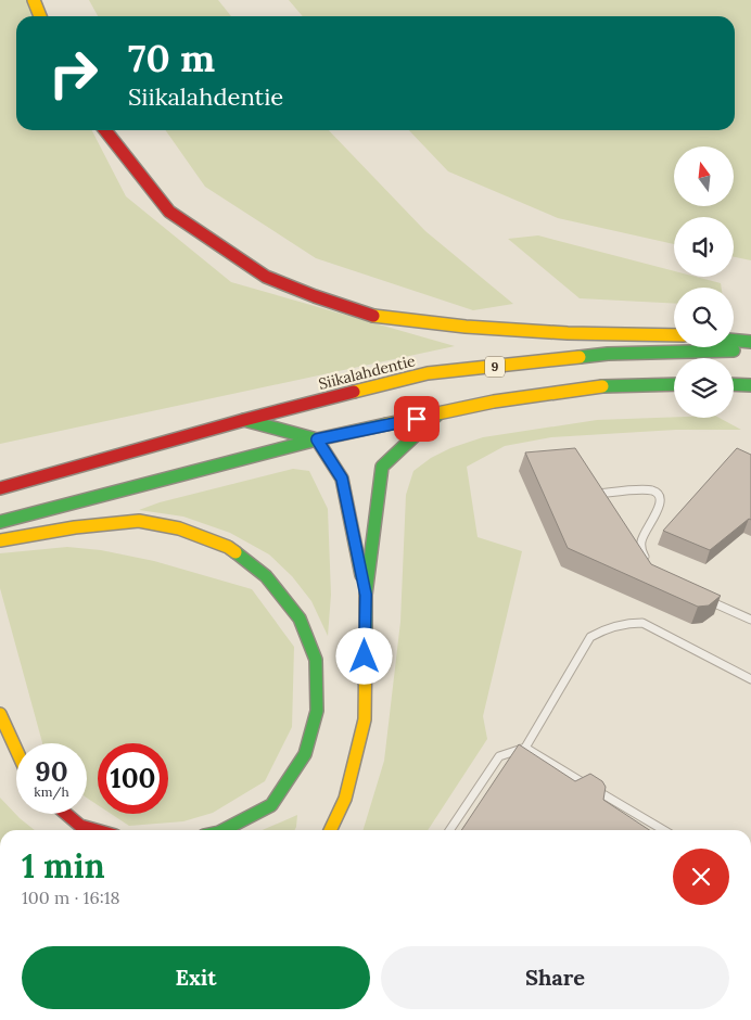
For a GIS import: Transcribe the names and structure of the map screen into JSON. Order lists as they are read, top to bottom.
{
  "streets": {
    "main road": ["9", "Siikalahdentie"]
  },
  "north": "top",
  "page": {
    "turn": ["70 m", "Siikalahdentie"],
    "speed": "90 km/h",
    "limit": "100",
    "heading": ["1 min", "100 m · 16:18"],
    "buttons": ["Exit", "Share"]
  }
}
